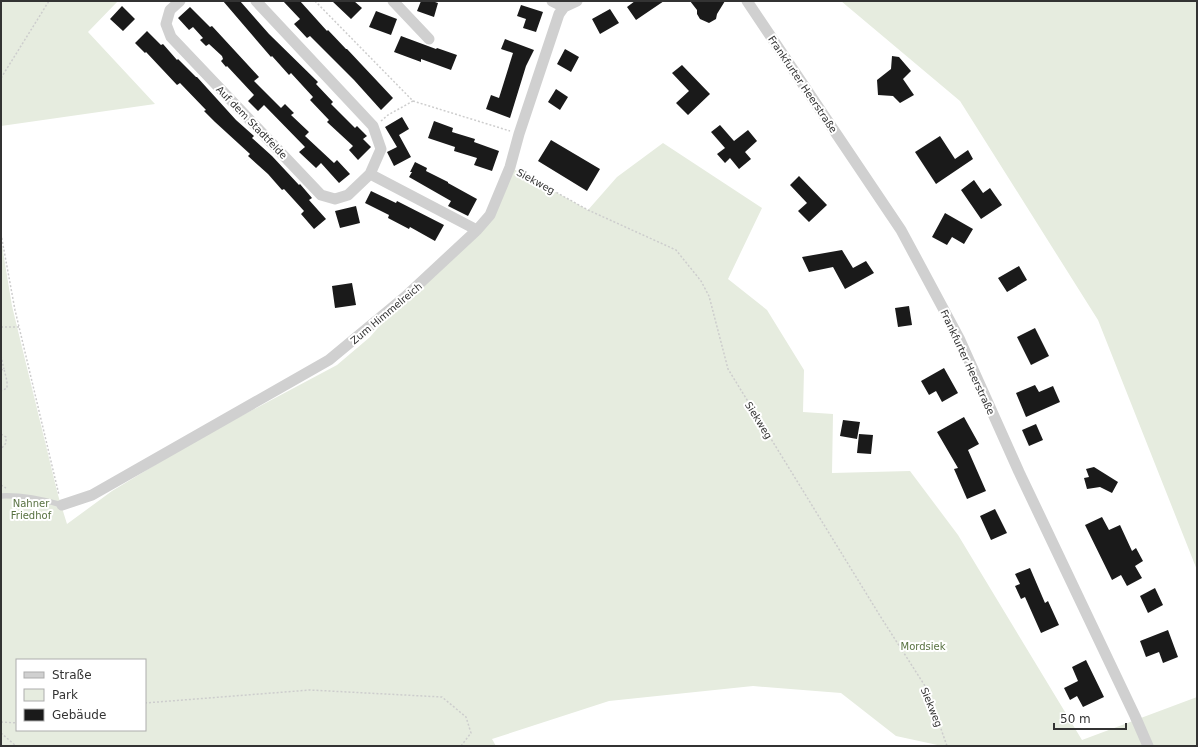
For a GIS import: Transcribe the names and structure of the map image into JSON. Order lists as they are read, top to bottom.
{
  "streets": {
    "street": ["Frankfurter Heerstraße", "Auf dem Stadtfelde", "Zum Himmelreich"],
    "path": ["Siekweg"]
  },
  "crossings": [
    ["Siekweg", "Zum Himmelreich"]
  ],
  "parks": ["Nahner Friedhof", "Mordsiek"],
  "legend": ["Straße", "Park", "Gebäude"],
  "scale_bar": "50 m"
}
